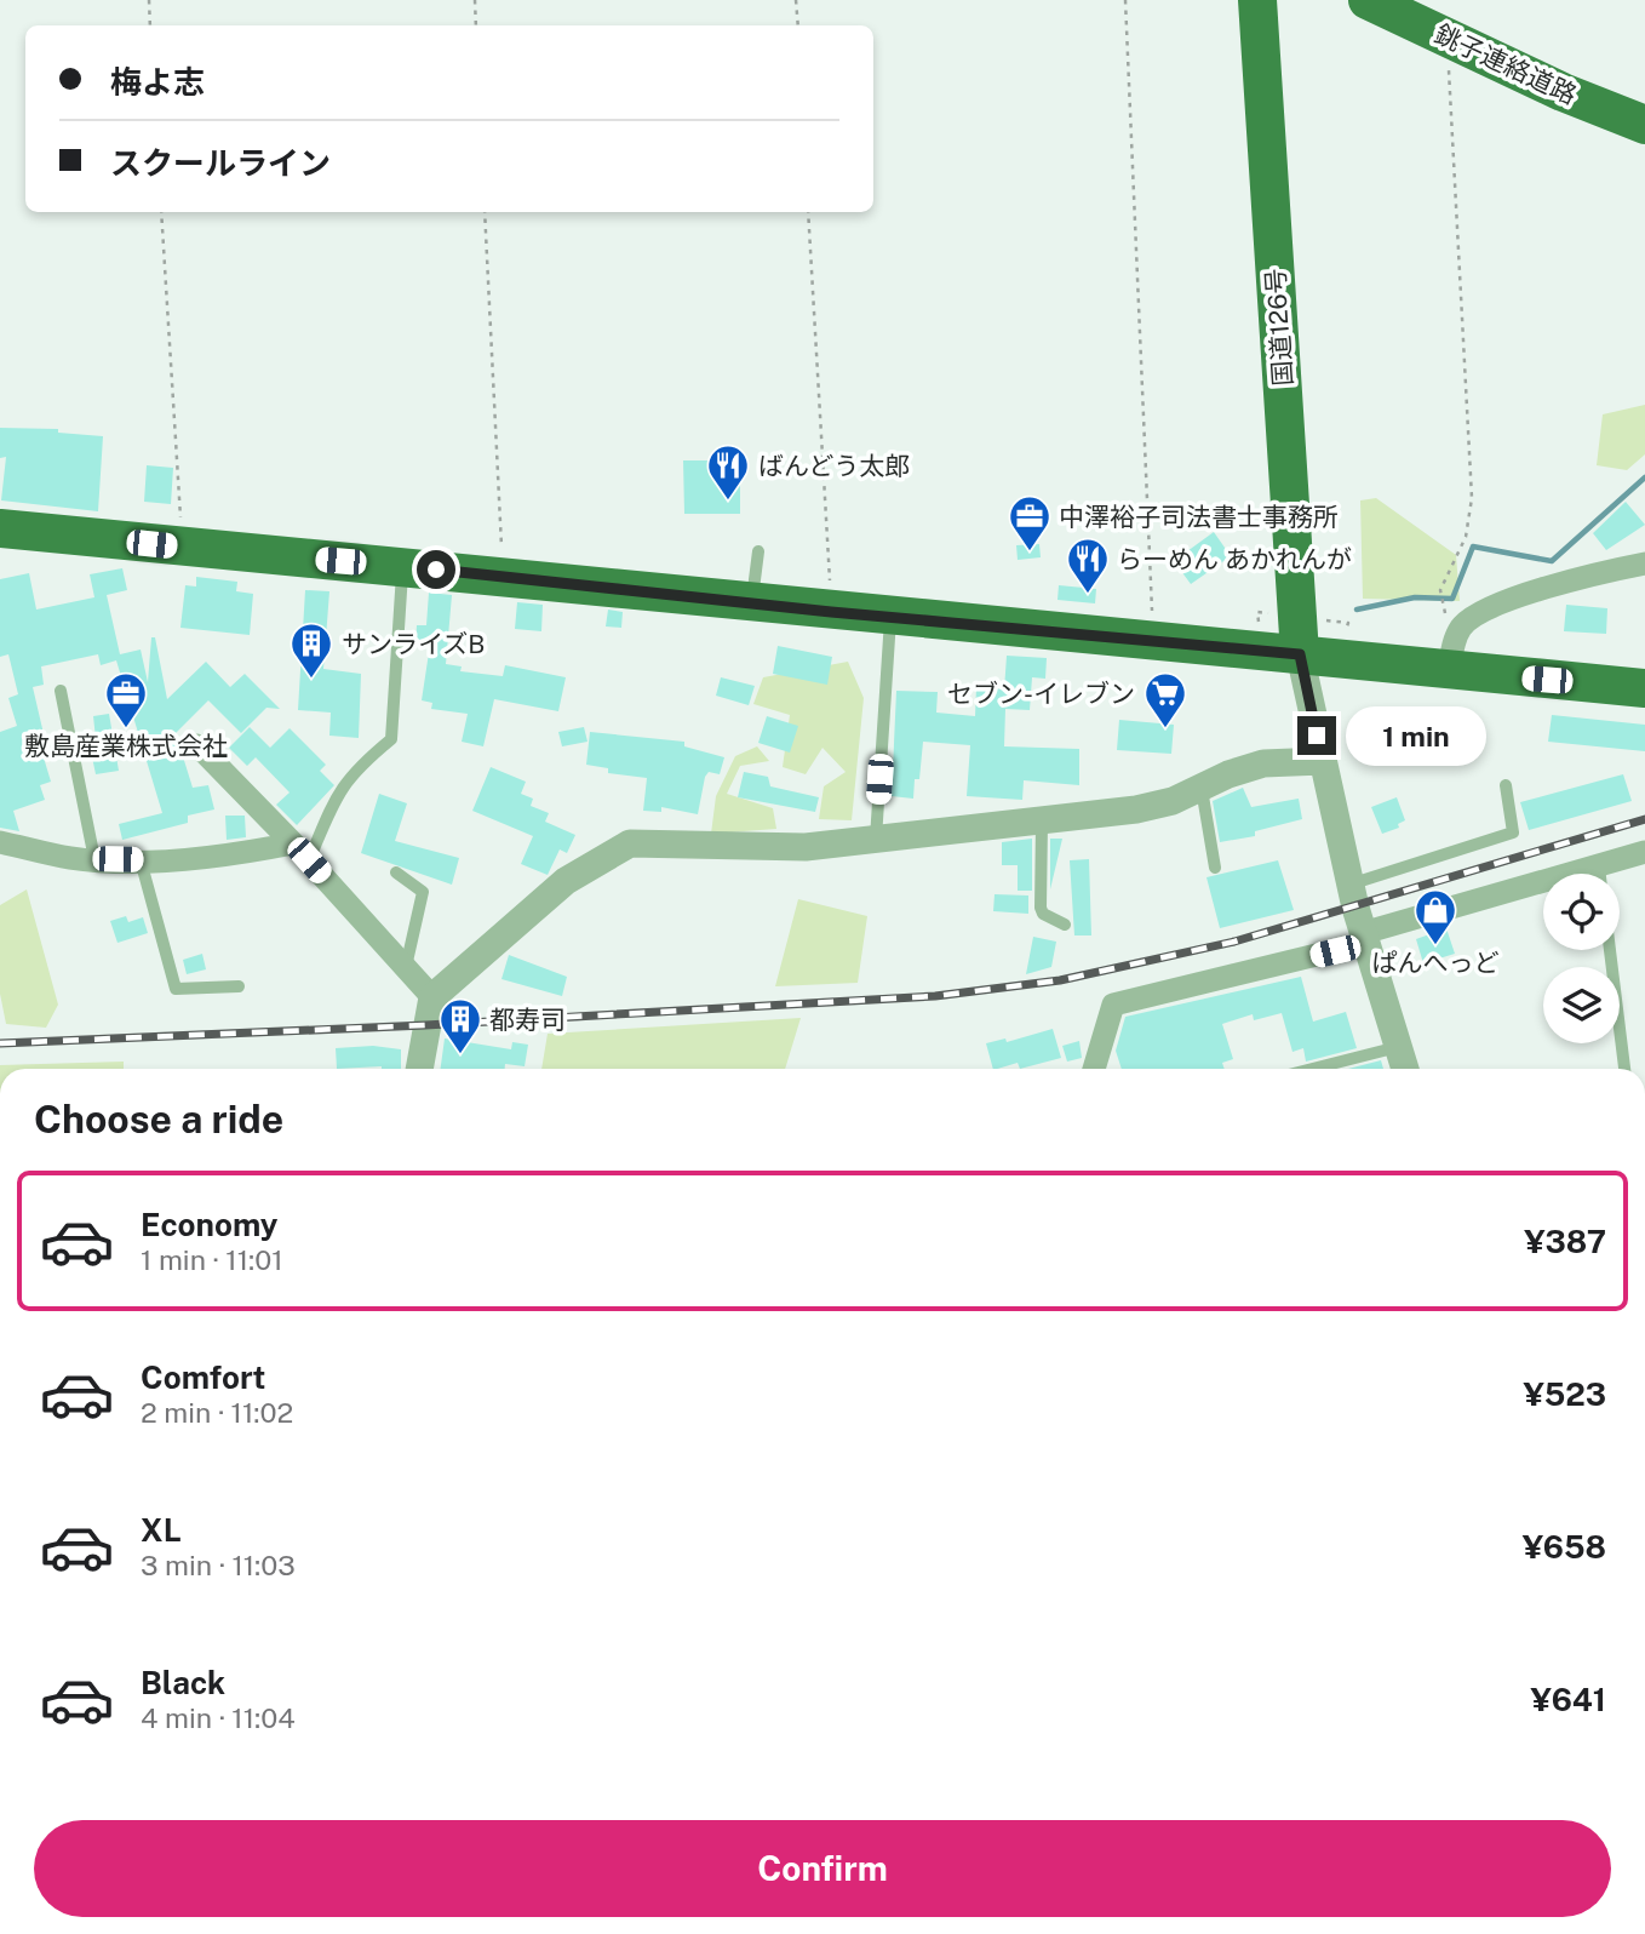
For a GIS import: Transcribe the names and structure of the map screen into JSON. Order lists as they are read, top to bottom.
{
  "streets": {
    "highway": ["銚子連絡道路", "国道126号"]
  },
  "places": {
    "restaurant": ["ばんどう太郎", "らーめん あかれんが"],
    "office": ["中澤裕子司法書士事務所", "敷島産業株式会社"],
    "building": ["サンライズB", "都寿司"],
    "supermarket": ["セブン-イレブン"],
    "shop": ["ぱんへっど"]
  },
  "page": {
    "banner": ["梅よ志", "スクールライン"],
    "bubble": "1 min",
    "heading": "Choose a ride",
    "list": [
      {
        "name": "Economy",
        "note": "1 min · 11:01",
        "value": "¥387"
      },
      {
        "name": "Comfort",
        "note": "2 min · 11:02",
        "value": "¥523"
      },
      {
        "name": "XL",
        "note": "3 min · 11:03",
        "value": "¥658"
      },
      {
        "name": "Black",
        "note": "4 min · 11:04",
        "value": "¥641"
      }
    ],
    "buttons": "Confirm"
  }
}
